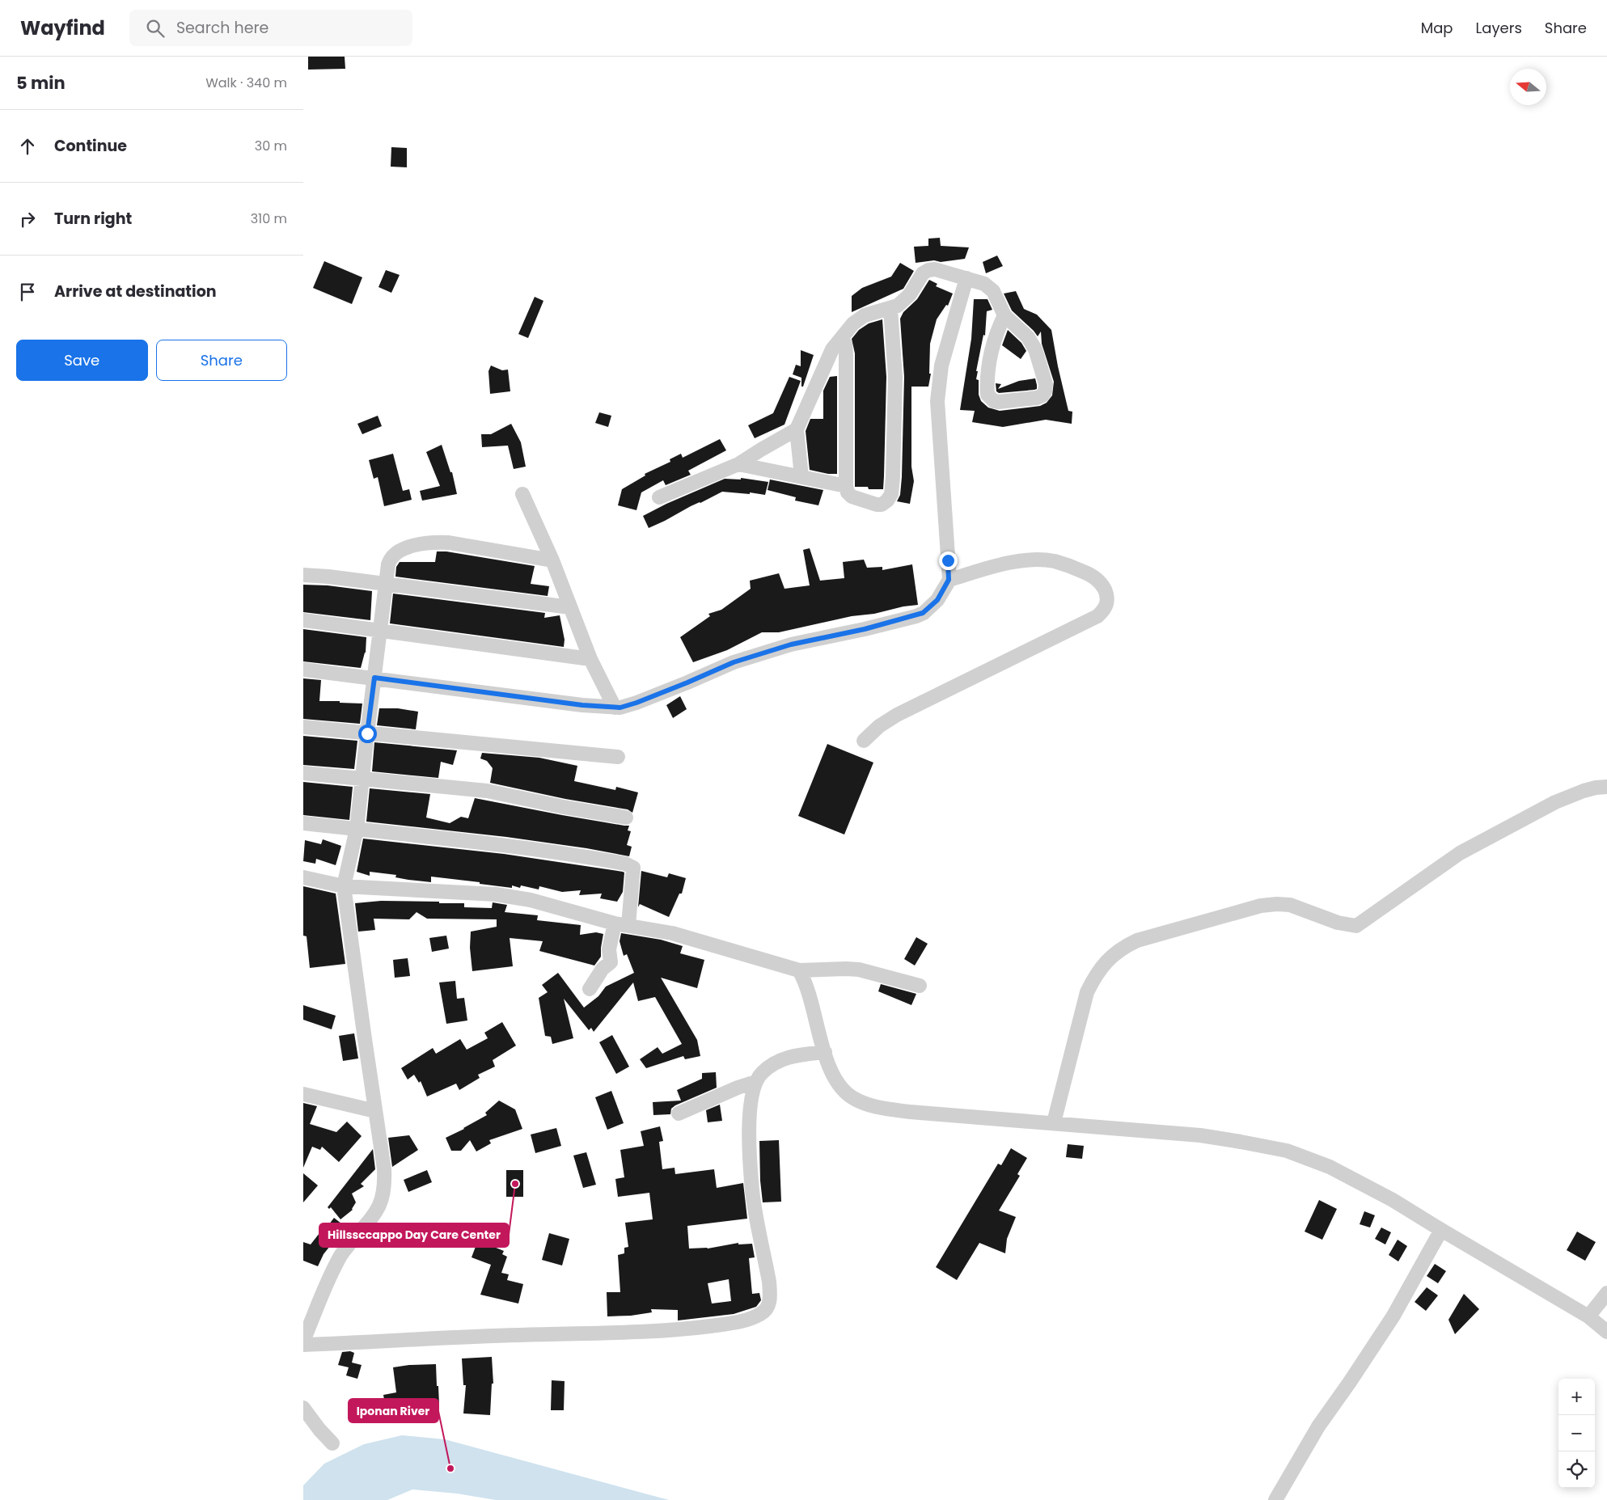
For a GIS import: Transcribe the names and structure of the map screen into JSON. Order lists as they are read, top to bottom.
{
  "places": ["Hillssccappo Day Care Center", "Iponan River"],
  "north": "left",
  "page": {
    "header": "Wayfind",
    "search": "Search here",
    "nav": ["Map", "Layers", "Share"],
    "heading": ["5 min", "Walk · 340 m"],
    "list": [
      ["Continue", "30 m"],
      ["Turn right", "310 m"],
      "Arrive at destination"
    ],
    "buttons": ["Save", "Share"],
    "map_buttons": ["+", "−"]
  }
}
